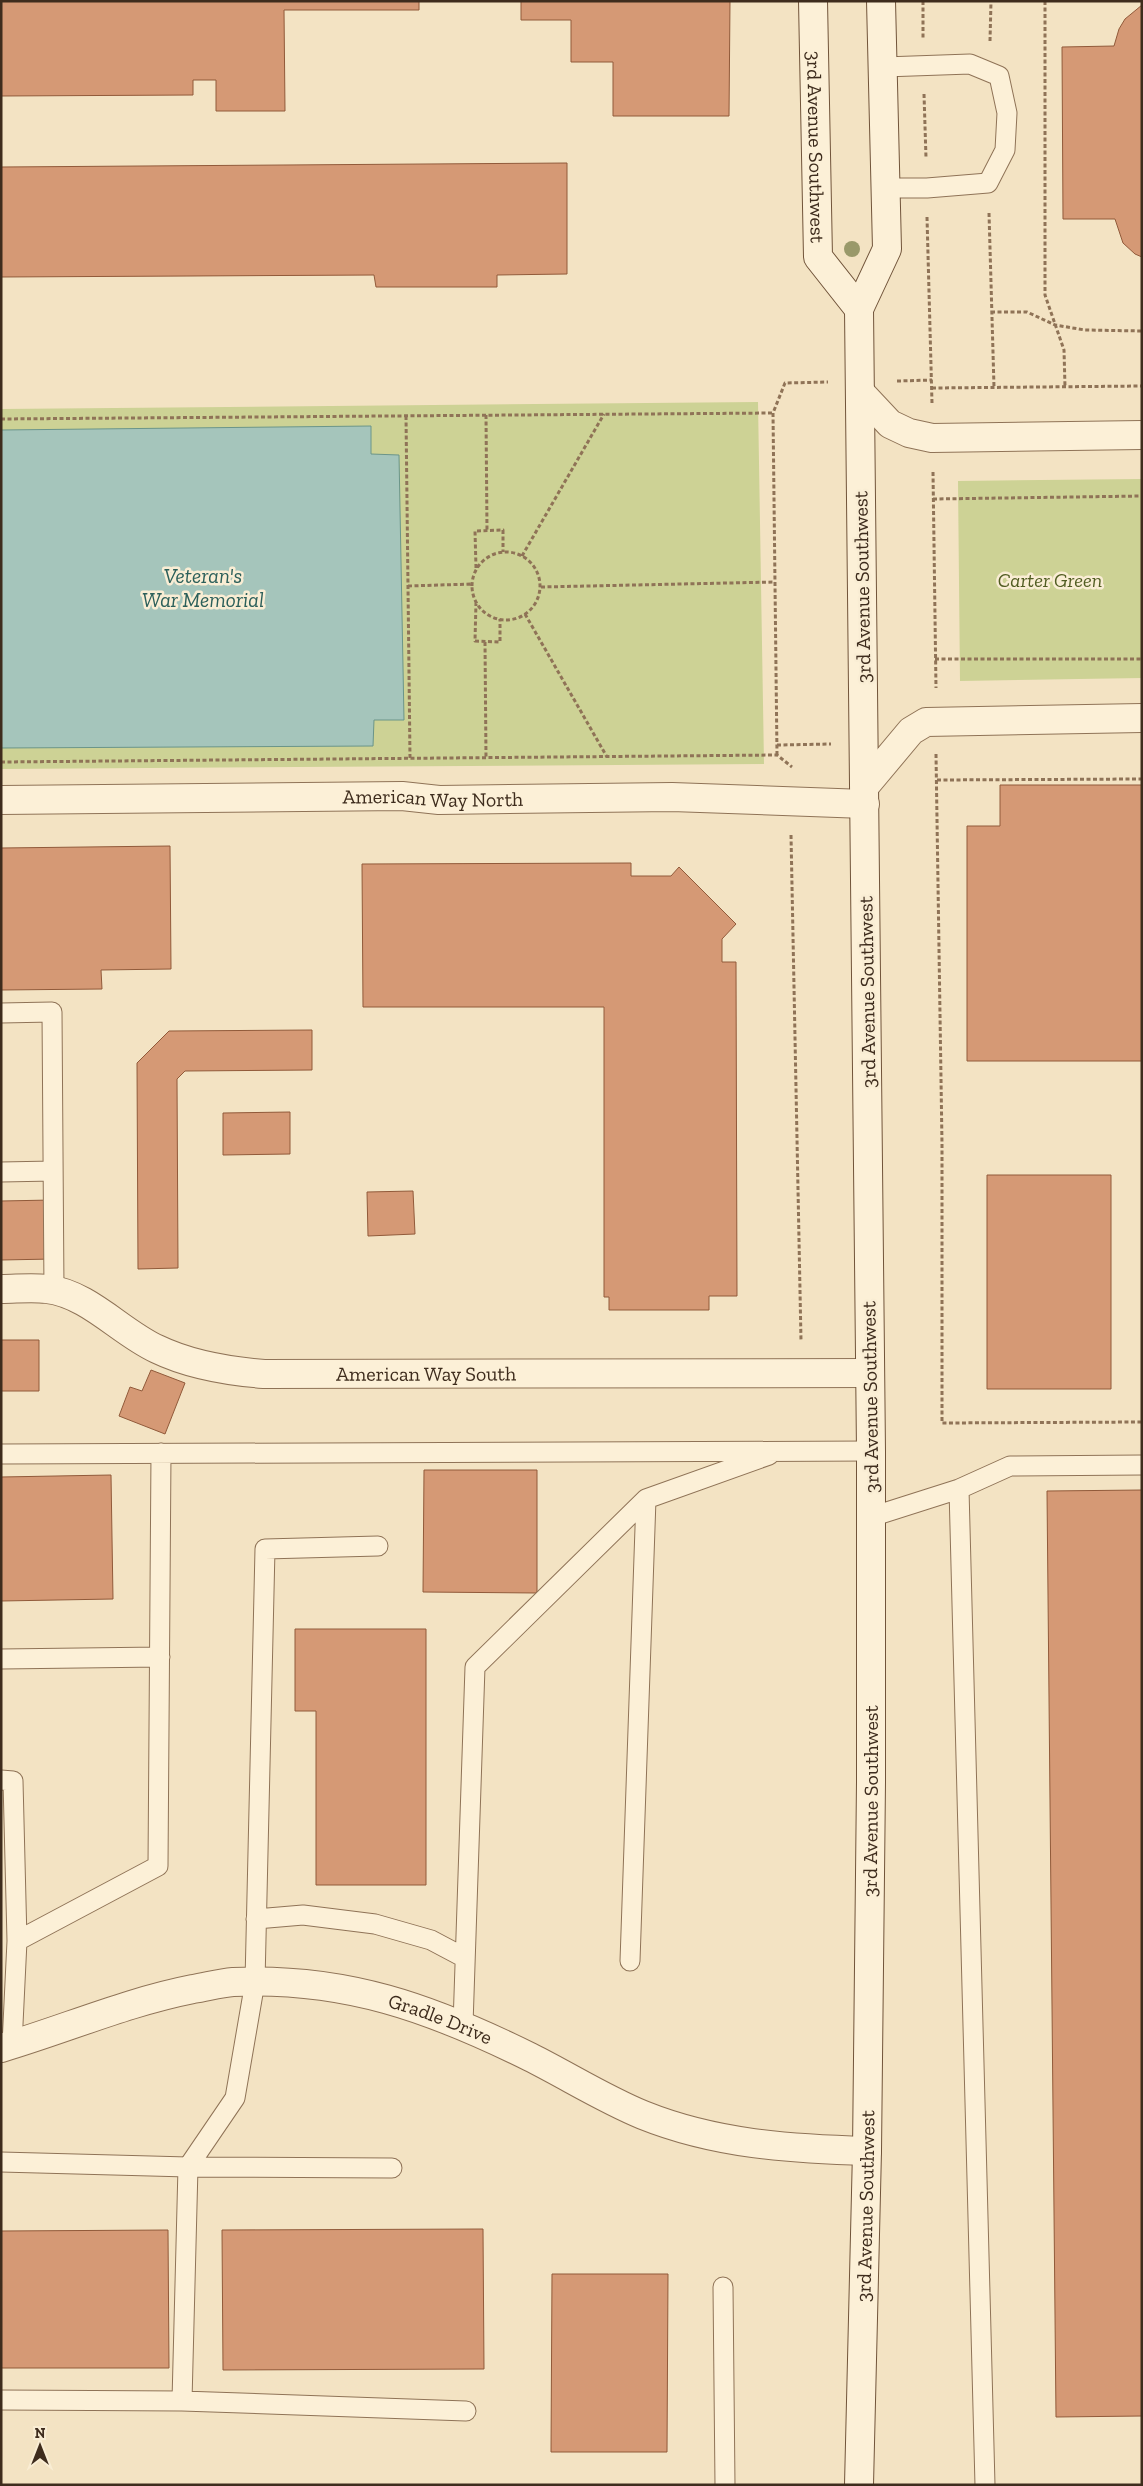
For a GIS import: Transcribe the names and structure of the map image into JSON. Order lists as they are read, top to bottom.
{
  "streets": {
    "street": [
      "3rd Avenue Southwest",
      "American Way North",
      "American Way South",
      "Gradle Drive"
    ]
  },
  "crossings": [
    ["3rd Avenue Southwest", "American Way North"],
    ["3rd Avenue Southwest", "American Way South"],
    ["3rd Avenue Southwest", "Gradle Drive"]
  ],
  "water": ["Veteran's War Memorial"],
  "parks": ["Carter Green"],
  "north": "top"
}
